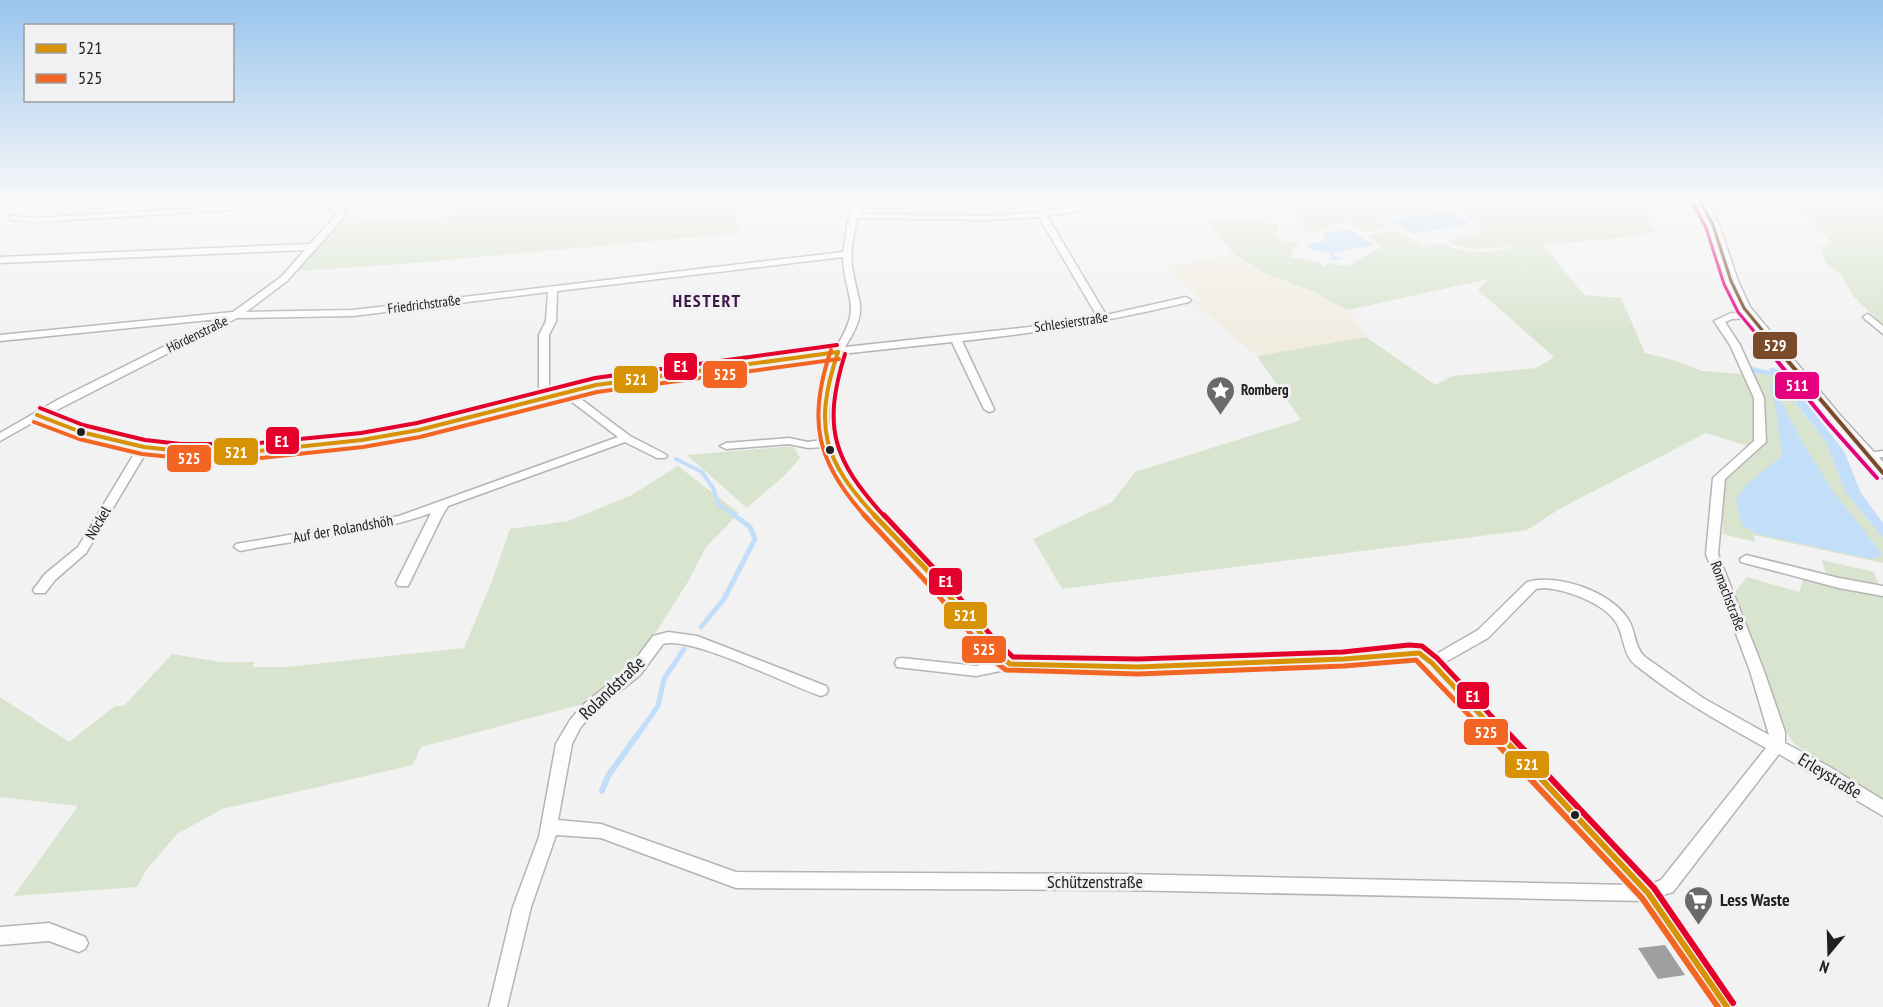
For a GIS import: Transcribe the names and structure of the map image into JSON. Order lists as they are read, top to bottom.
{
  "streets": {
    "street": [
      "Friedrichstraße",
      "Schlesierstraße",
      "Hördenstraße",
      "Nöckel",
      "Auf der Rolandshöh",
      "Romachstraße",
      "Rolandstraße",
      "Erleystraße",
      "Schützenstraße"
    ]
  },
  "crossings": [
    ["Friedrichstraße", "Hördenstraße"],
    ["Schlesierstraße", "Hördenstraße"],
    ["Schlesierstraße", "Nöckel"],
    ["Romachstraße", "Erleystraße"],
    ["Rolandstraße", "Schützenstraße"]
  ],
  "districts": ["HESTERT"],
  "places": {
    "place": ["Romberg"],
    "supermarket": ["Less Waste"]
  },
  "lines": [
    "transit line 529",
    "transit line 511",
    "transit line E1",
    "transit line 525",
    "transit line 521"
  ],
  "legend": ["521", "525"],
  "north": "bottom"
}
